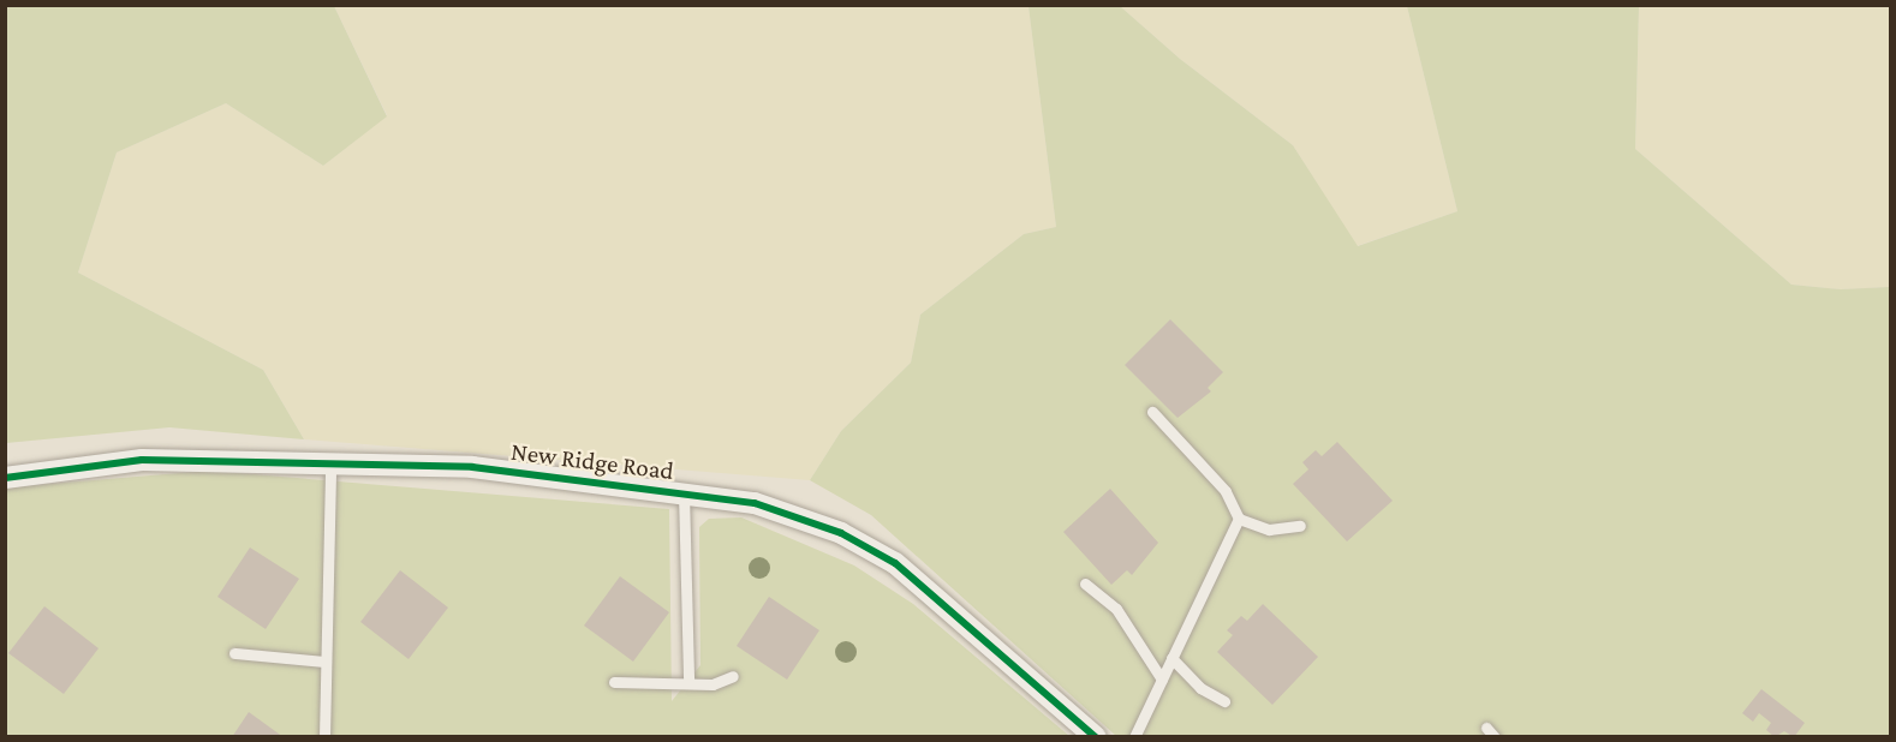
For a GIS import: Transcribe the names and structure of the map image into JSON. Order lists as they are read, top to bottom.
{
  "streets": {
    "street": ["New Ridge Road"]
  }
}
